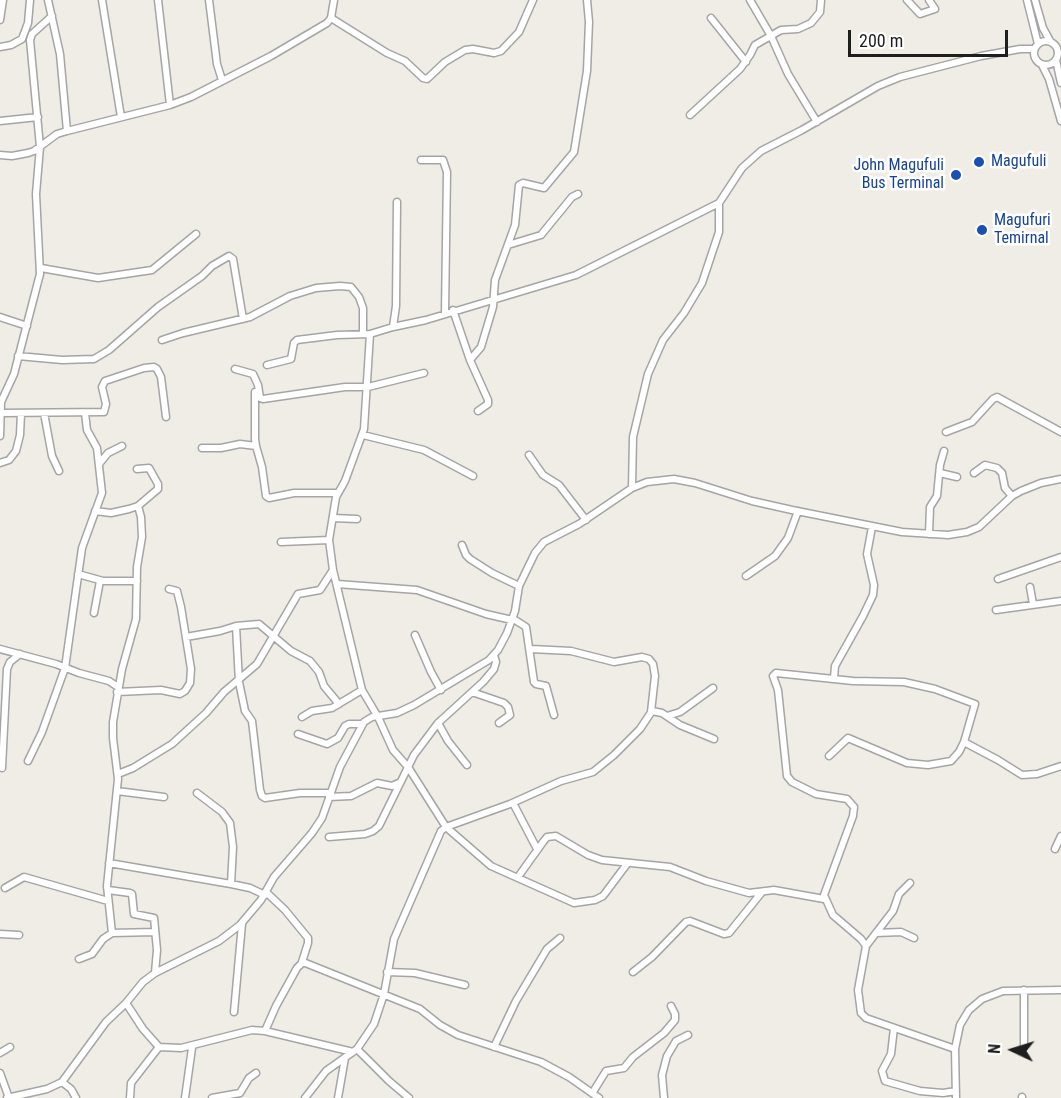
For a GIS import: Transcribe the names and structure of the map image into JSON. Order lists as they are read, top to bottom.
{
  "places": ["Magufuli", "John Magufuli Bus Terminal", "Magufuri Temirnal"],
  "scale_bar": "200 m",
  "north": "left"
}
